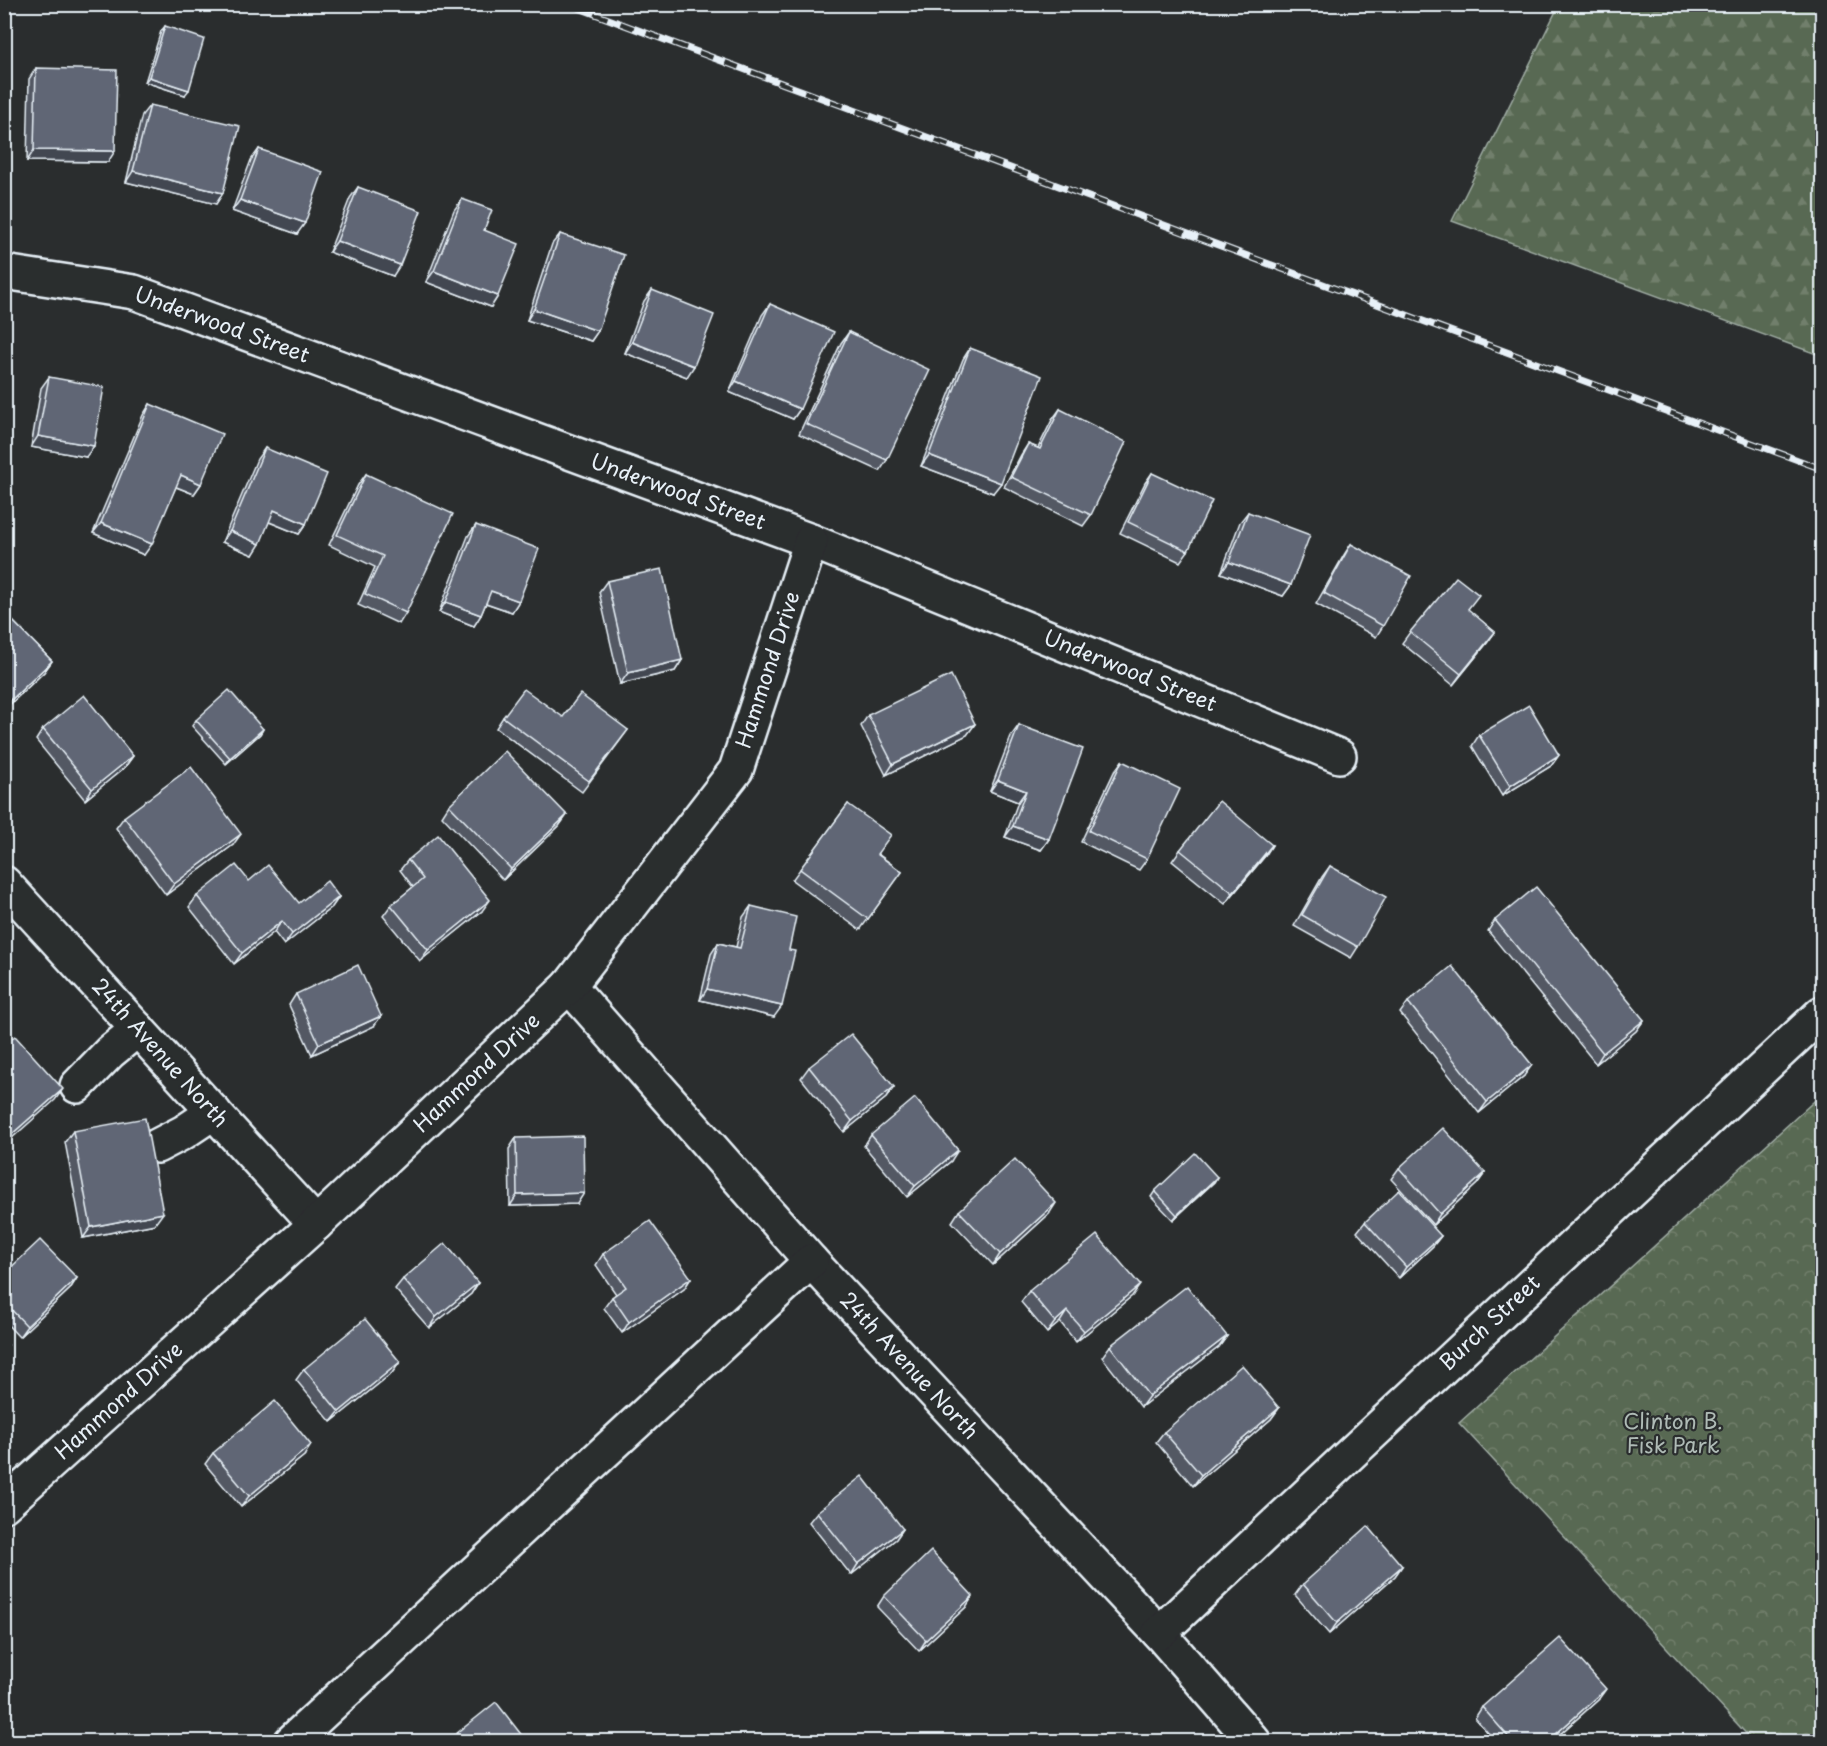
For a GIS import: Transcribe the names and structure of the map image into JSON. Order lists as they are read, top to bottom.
{
  "streets": {
    "street": [
      "Underwood Street",
      "Hammond Drive",
      "24th Avenue North",
      "Burch Street"
    ]
  },
  "crossings": [
    ["Underwood Street", "Hammond Drive"],
    ["Hammond Drive", "24th Avenue North"],
    ["24th Avenue North", "Burch Street"]
  ],
  "parks": ["Clinton B. Fisk Park"]
}
